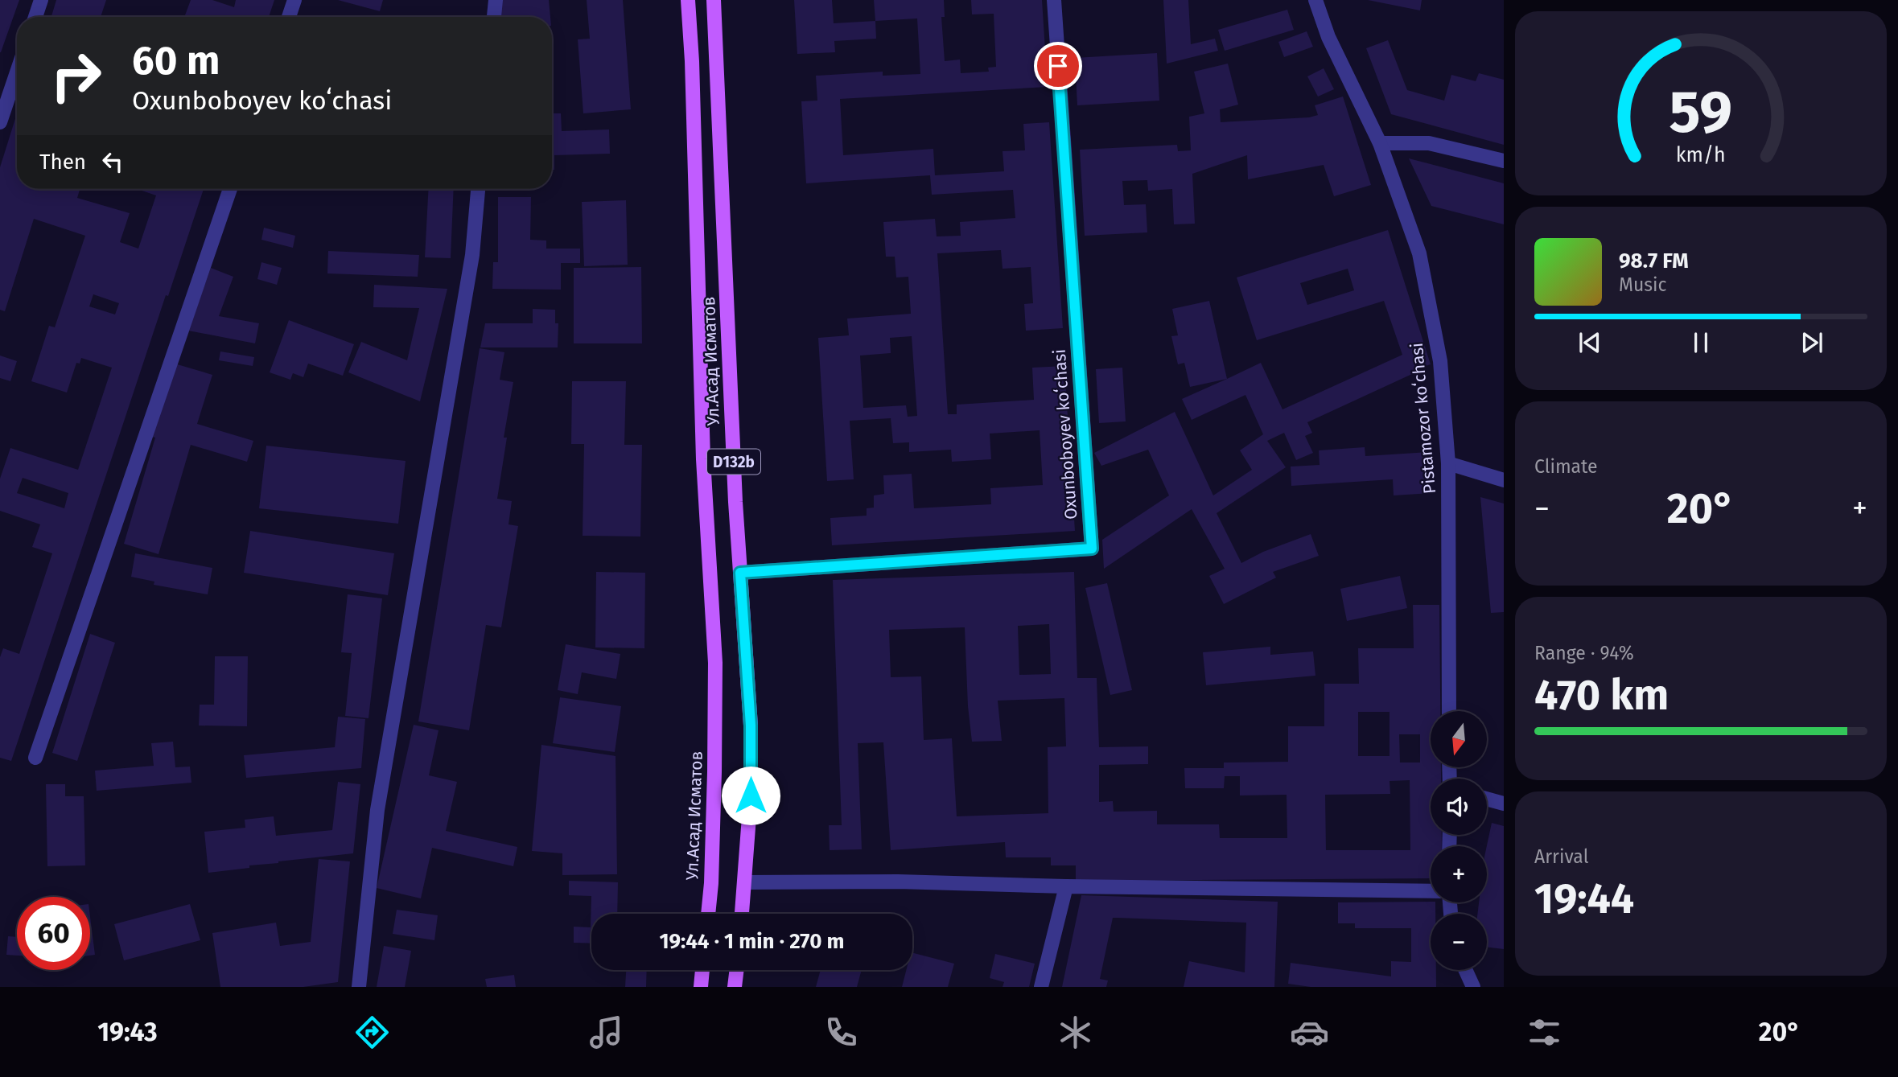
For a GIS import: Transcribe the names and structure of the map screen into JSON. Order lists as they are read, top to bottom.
{
  "streets": {
    "main road": ["Ул.Асад Исматов", "D132b"],
    "street": ["Pistamozor koʻchasi", "Oxunboboyev koʻchasi"]
  },
  "crossings": [
    ["Ул.Асад Исматов", "Oxunboboyev koʻchasi"]
  ],
  "north": "bottom",
  "page": {
    "turn": ["60 m", "Oxunboboyev koʻchasi"],
    "then": "Then",
    "song": ["98.7 FM", "Music"],
    "tile": [
      "Climate",
      ["Range · 94%", "470 km"],
      ["Arrival", "19:44"]
    ],
    "heat": ["−", "20°", "+"],
    "map_buttons": ["+", "−"],
    "limit": "60",
    "trip": "19:44 · 1 min · 270 m",
    "tabs": ["19:43", "20°"],
    "gauge": ["59", "km/h"]
  }
}
